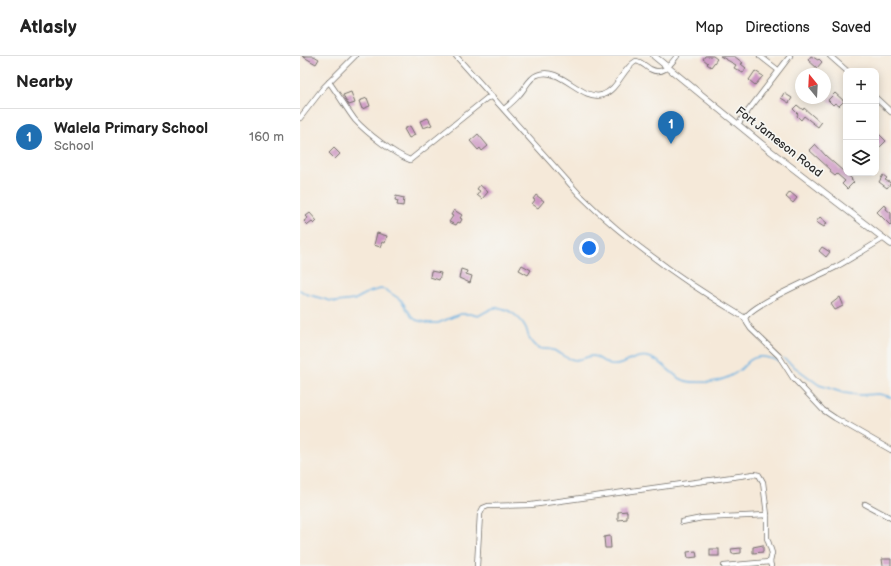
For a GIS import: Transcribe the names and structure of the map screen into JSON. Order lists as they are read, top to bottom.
{
  "streets": {
    "street": ["Fort Jameson Road"]
  },
  "north": "top",
  "page": {
    "header": "Atlasly",
    "nav": ["Map", "Directions", "Saved"],
    "heading": "Nearby",
    "map_buttons": ["+", "−"],
    "list": [
      {
        "mark": "1",
        "name": "Walela Primary School",
        "note": "School",
        "value": "160 m"
      }
    ],
    "pins": "1"
  }
}
